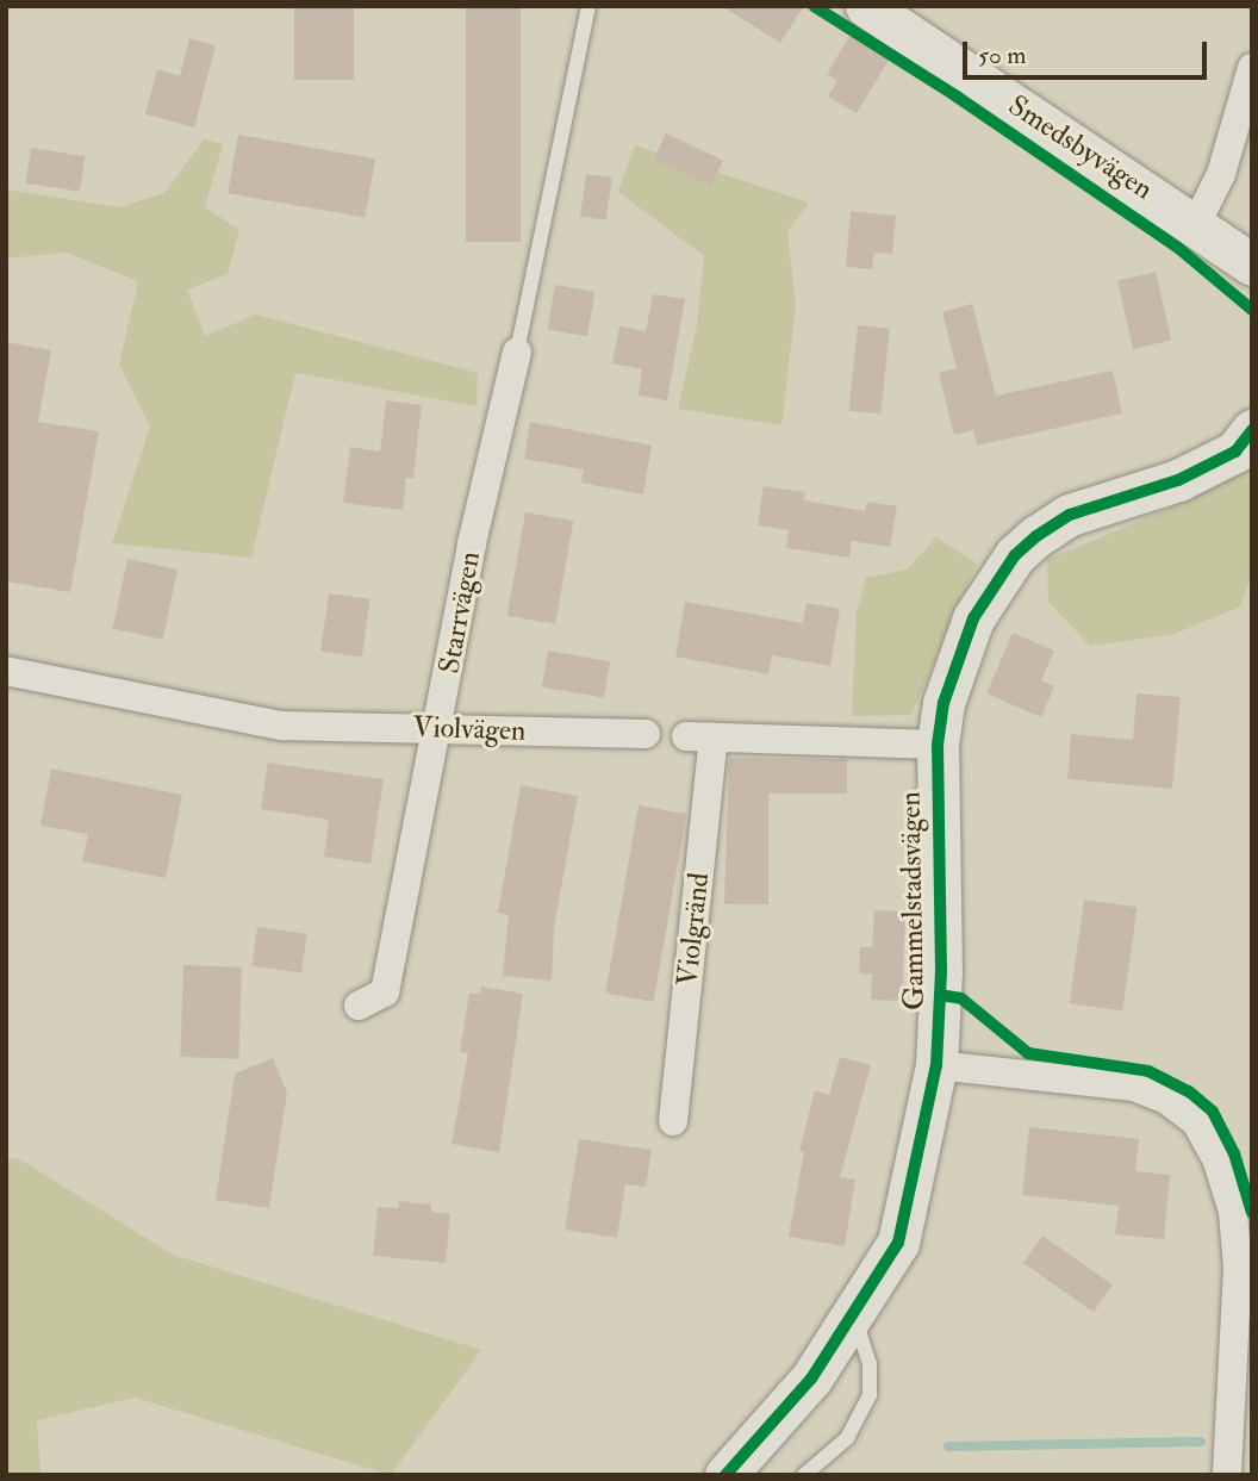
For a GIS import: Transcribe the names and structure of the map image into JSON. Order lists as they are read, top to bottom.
{
  "streets": {
    "street": [
      "Smedsbyvägen",
      "Starrvägen",
      "Violvägen",
      "Gammelstadsvägen",
      "Violgränd"
    ]
  },
  "crossings": [
    ["Starrvägen", "Violvägen"],
    ["Gammelstadsvägen", "Violgränd"]
  ],
  "scale_bar": "50 m"
}
